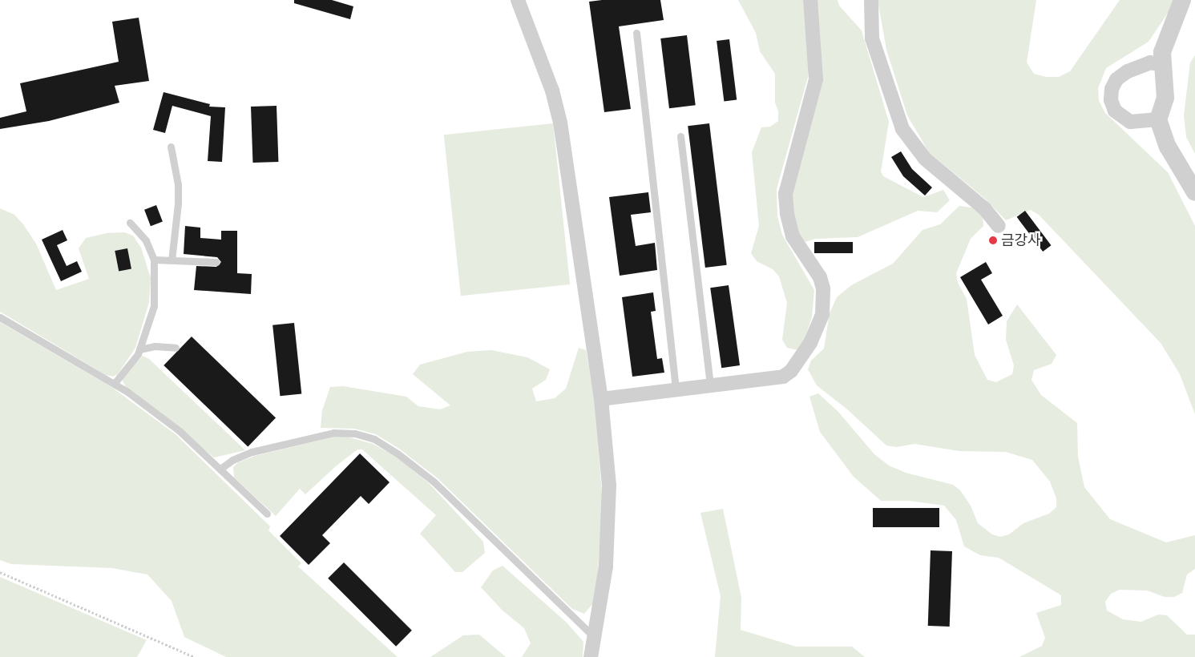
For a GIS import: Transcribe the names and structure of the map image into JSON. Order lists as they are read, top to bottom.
{
  "places": ["금강사"]
}
